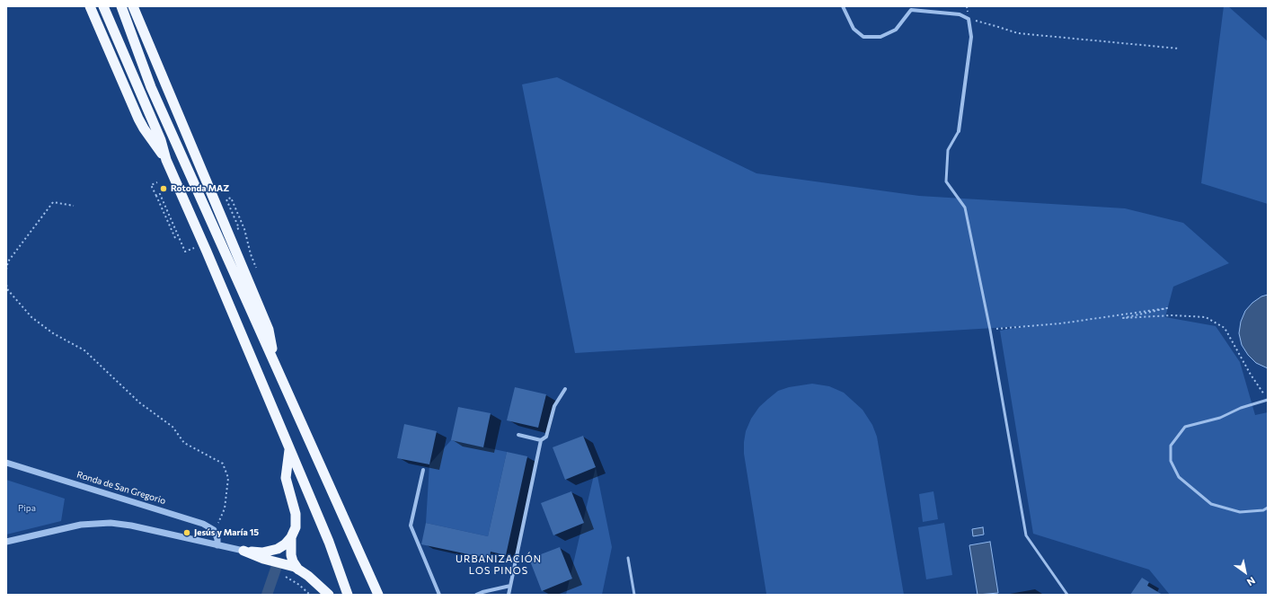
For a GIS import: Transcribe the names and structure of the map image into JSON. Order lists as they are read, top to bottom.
{
  "streets": {
    "street": ["Ronda de San Gregorio"]
  },
  "districts": ["URBANIZACIÓN LOS PINOS"],
  "parks": ["Pipa"],
  "places": ["Rotonda MAZ", "Jesús y María 15"],
  "north": "bottom right"
}
